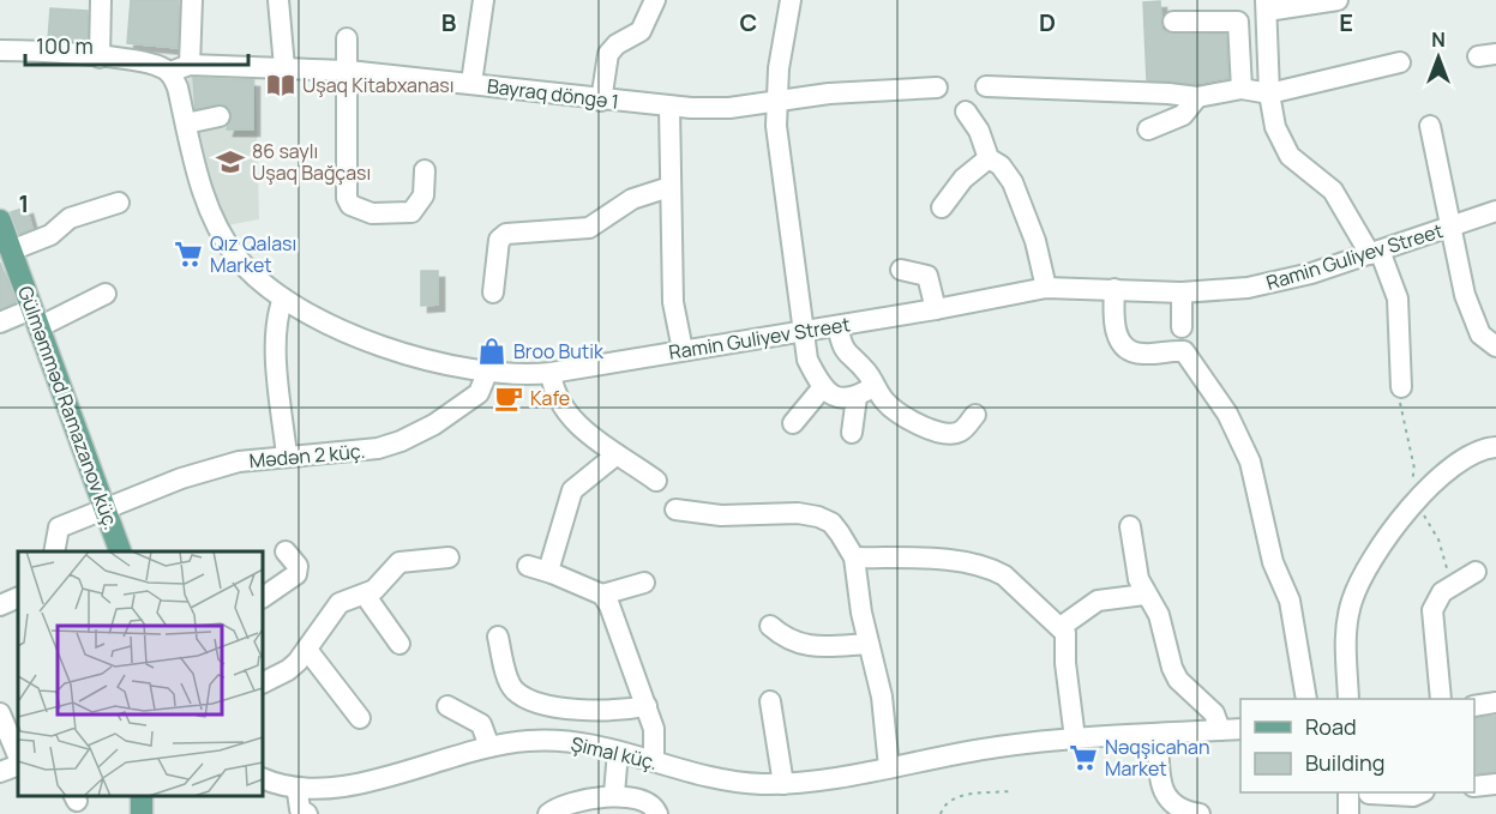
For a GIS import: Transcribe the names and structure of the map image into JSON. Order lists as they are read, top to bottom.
{
  "streets": {
    "main road": ["Gülməmməd Ramazanov küç."],
    "street": [
      "Bayraq döngə 1",
      "Ramin Guliyev Street",
      "Mədən 2 küç.",
      "Şimal küç."
    ]
  },
  "crossings": [
    ["Bayraq döngə 1", "Ramin Guliyev Street"],
    ["Ramin Guliyev Street", "Mədən 2 küç."],
    ["Gülməmməd Ramazanov küç.", "Mədən 2 küç."]
  ],
  "places": {
    "library": ["Uşaq Kitabxanası"],
    "school or university": ["86 saylı Uşaq Bağçası"],
    "supermarket": ["Qız Qalası Market", "Nəqşicahan Market"],
    "shop": ["Broo Butik"],
    "cafe": ["Kafe"]
  },
  "legend": ["Road", "Building"],
  "scale_bar": "100 m",
  "north": "top",
  "grid": {
    "columns": [
      "B",
      "C",
      "D",
      "E"
    ],
    "rows": ["1"]
  }
}
